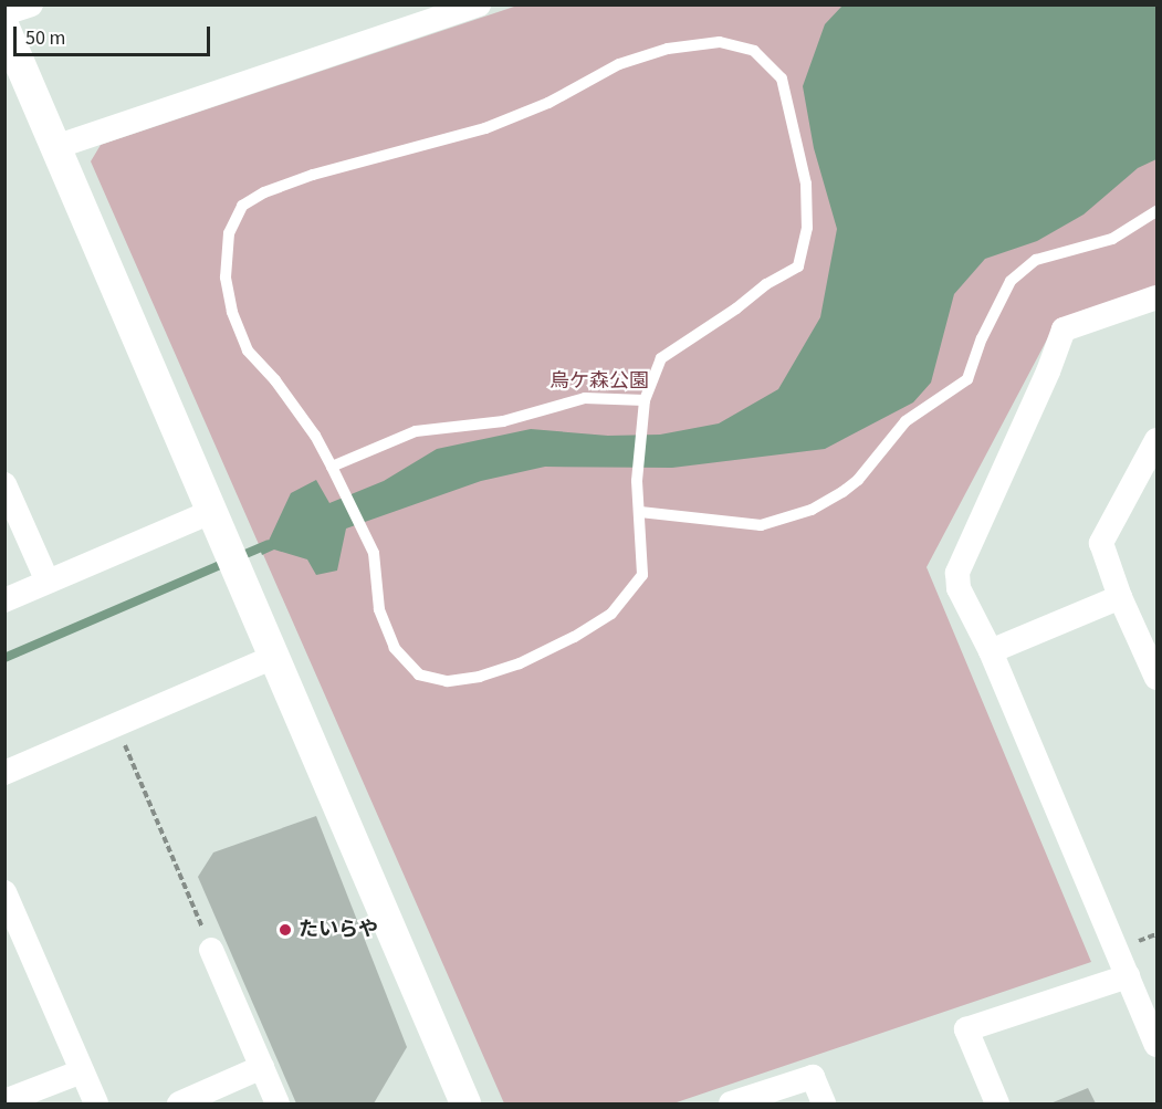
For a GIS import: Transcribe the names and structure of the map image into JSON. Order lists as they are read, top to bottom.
{
  "parks": ["烏ケ森公園"],
  "places": ["たいらや"],
  "scale_bar": "50 m"
}
